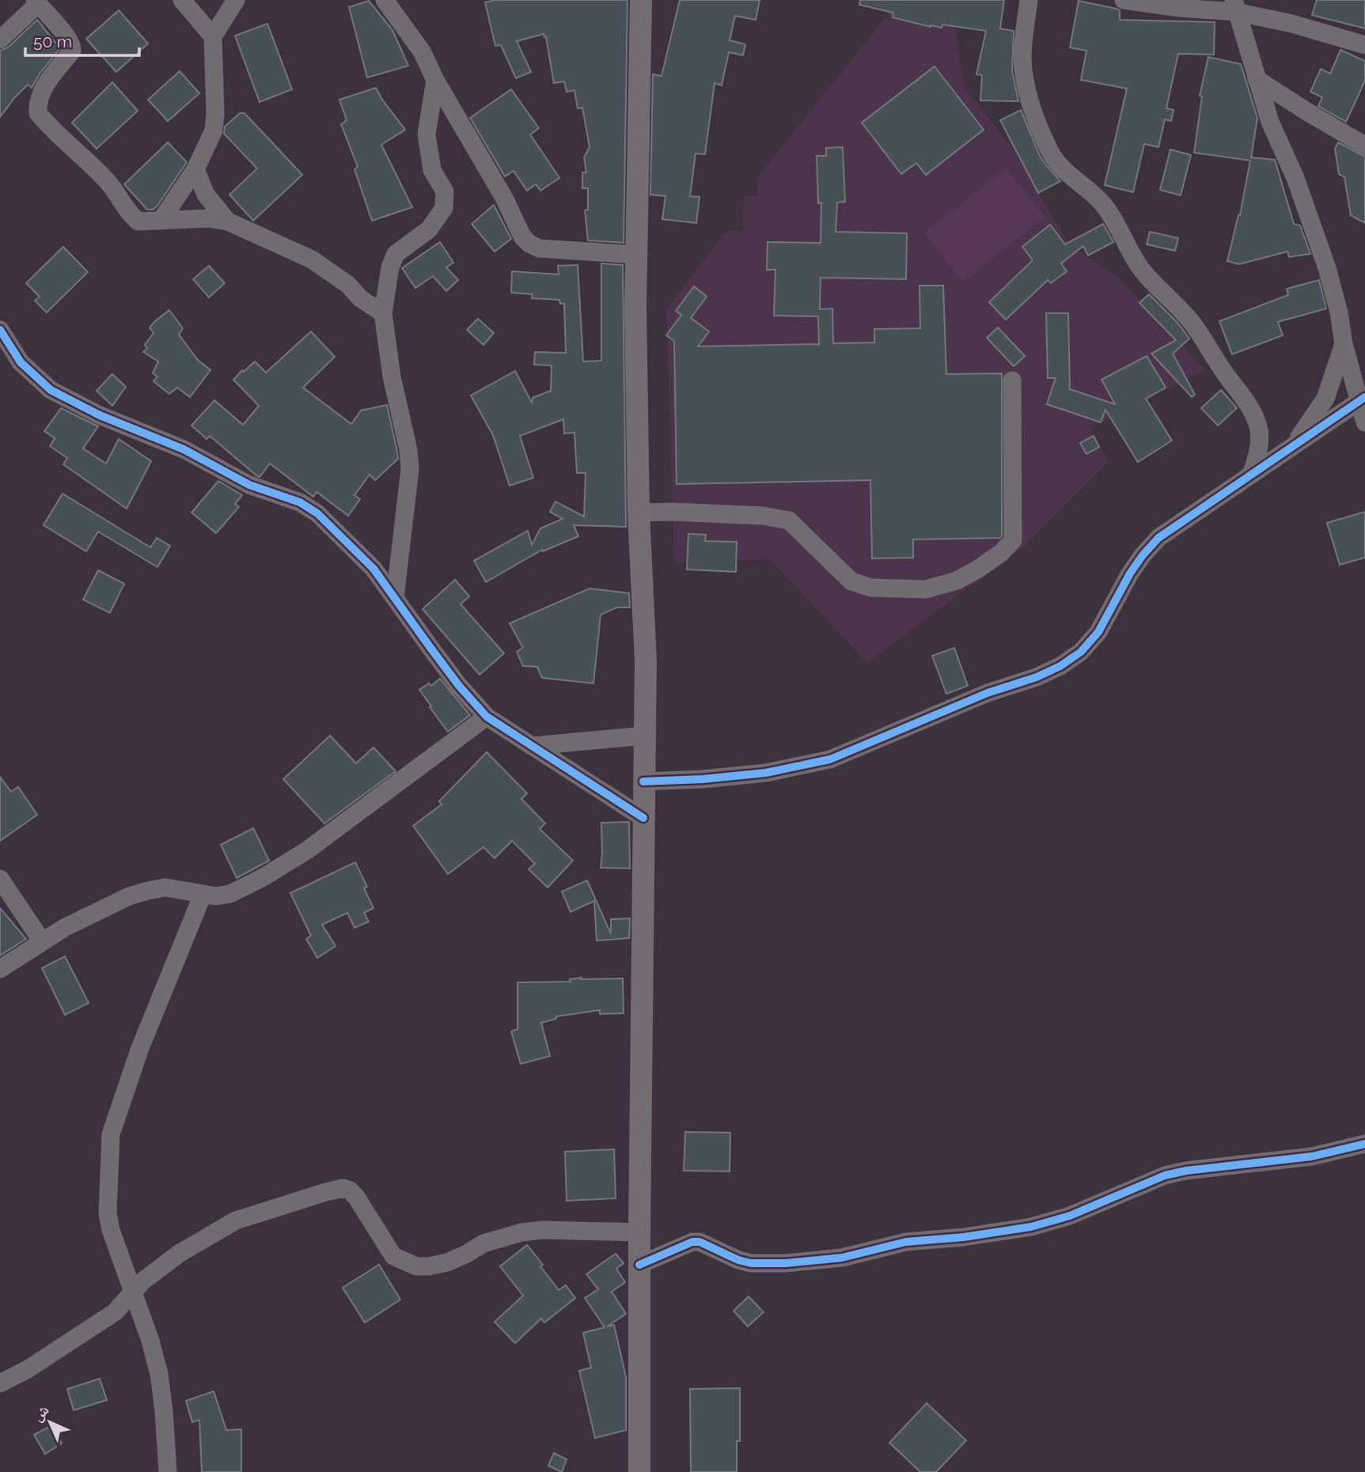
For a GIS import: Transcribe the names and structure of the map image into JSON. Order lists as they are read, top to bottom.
{
  "scale_bar": "50 m",
  "north": "top left"
}
